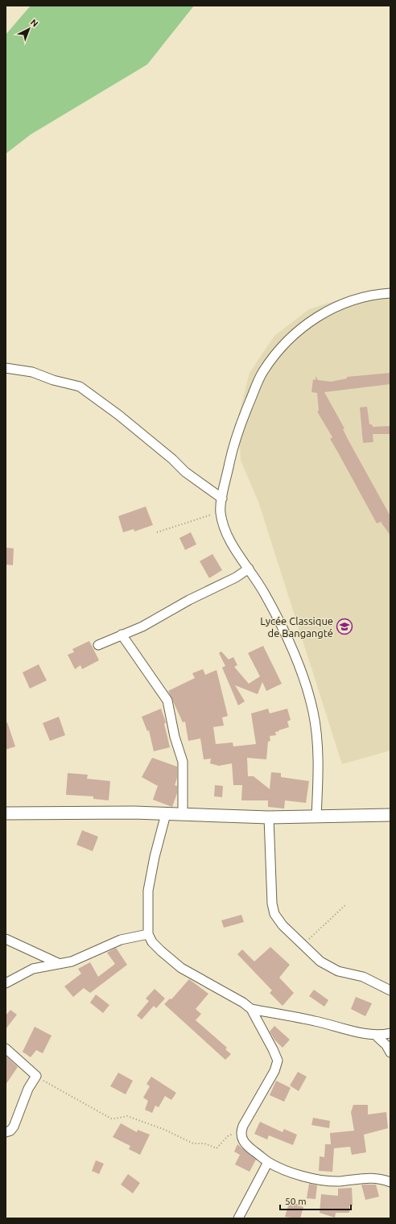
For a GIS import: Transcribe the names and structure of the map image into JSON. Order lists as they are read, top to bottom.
{
  "places": {
    "school or university": ["Lycée Classique de Bangangté"]
  },
  "scale_bar": "50 m",
  "north": "top right"
}
